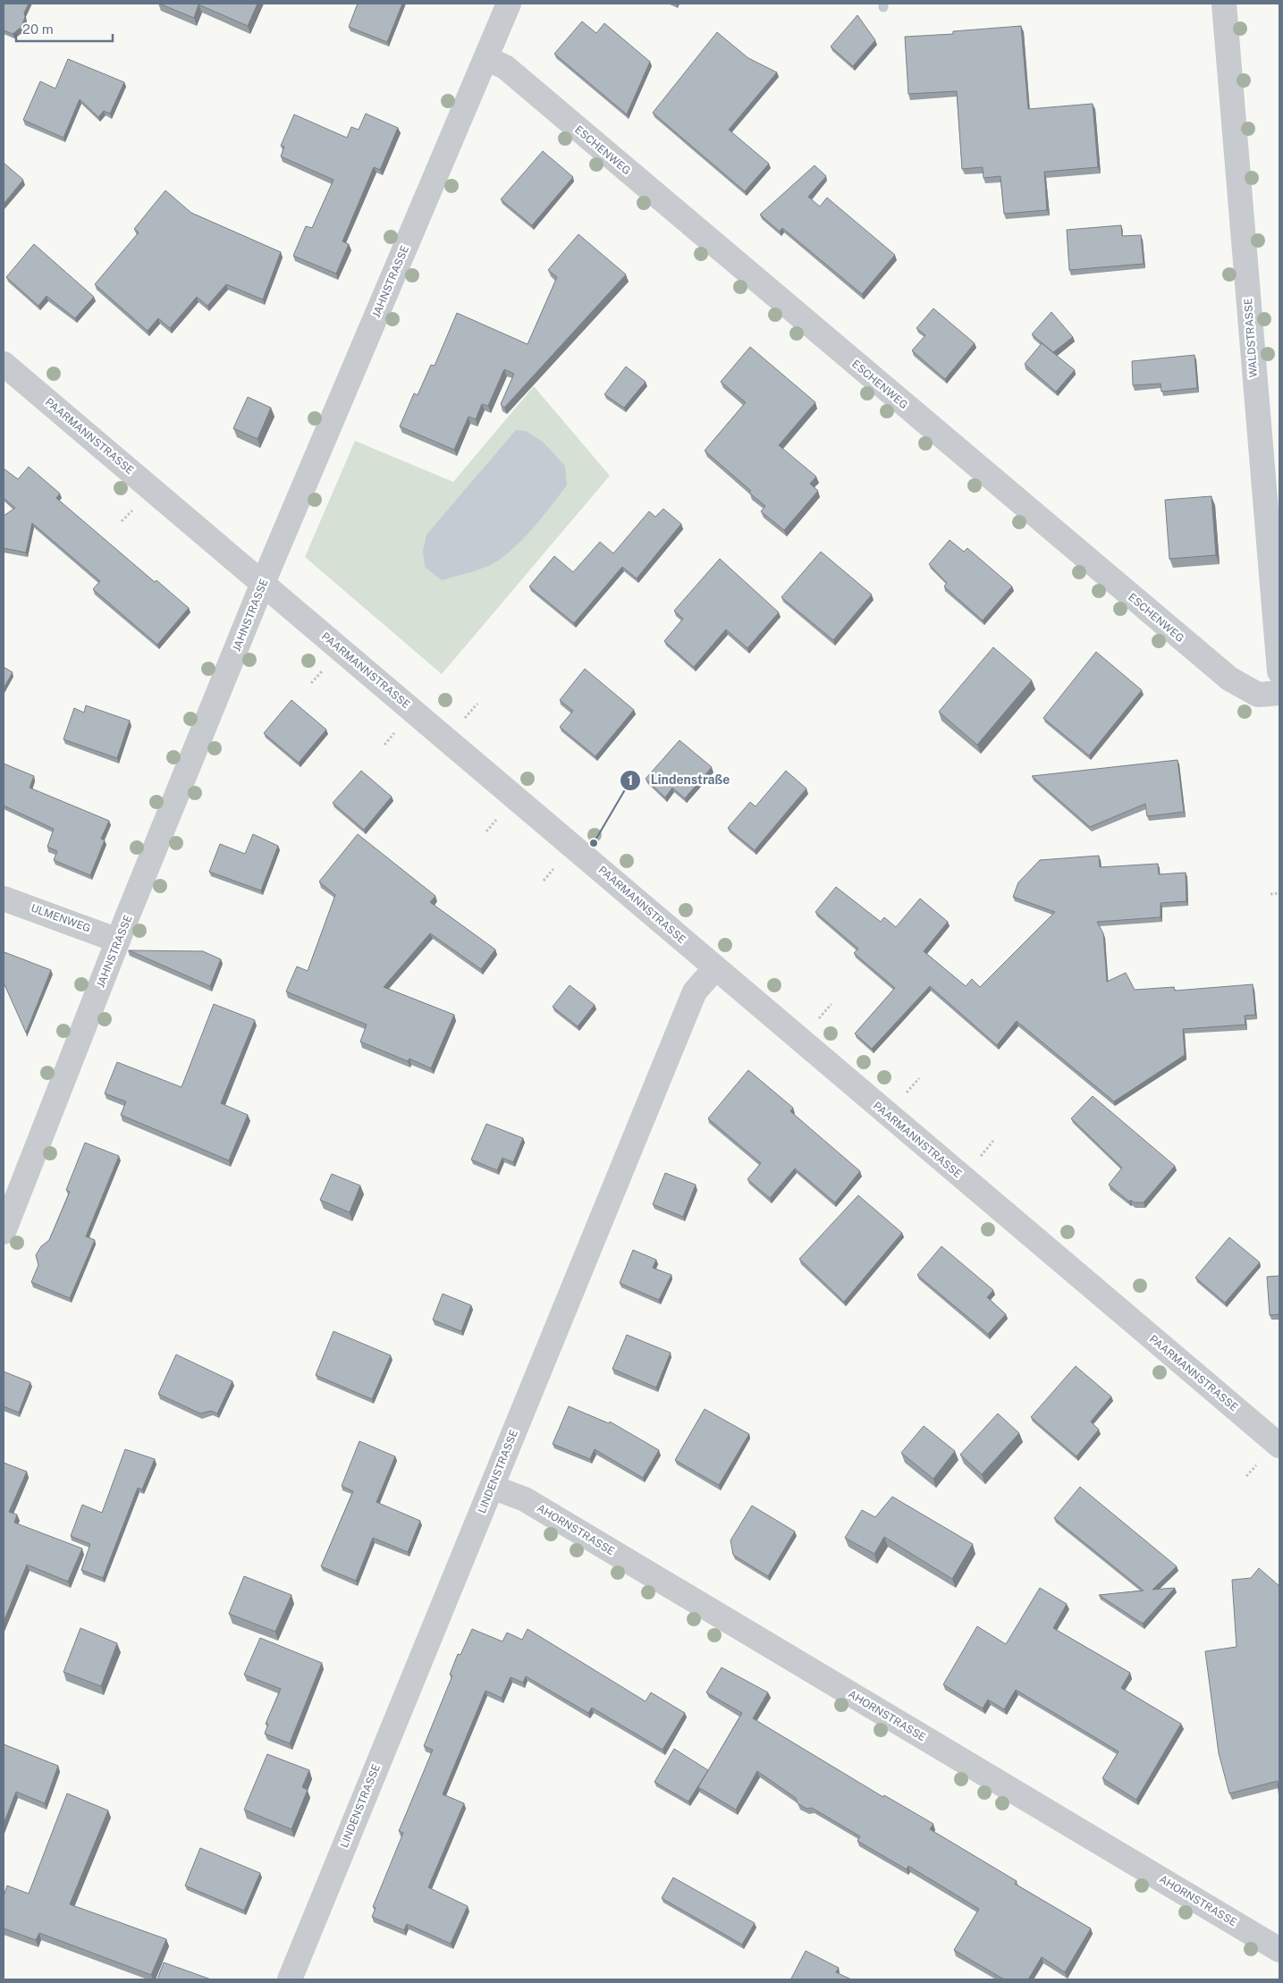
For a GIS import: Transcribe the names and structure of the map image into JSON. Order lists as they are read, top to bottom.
{
  "streets": {
    "street": [
      "ESCHENWEG",
      "JAHNSTRASSE",
      "WALDSTRASSE",
      "PAARMANNSTRASSE",
      "ULMENWEG",
      "LINDENSTRASSE",
      "AHORNSTRASSE"
    ]
  },
  "crossings": [
    ["ESCHENWEG", "JAHNSTRASSE"],
    ["JAHNSTRASSE", "PAARMANNSTRASSE"],
    ["JAHNSTRASSE", "ULMENWEG"],
    ["PAARMANNSTRASSE", "LINDENSTRASSE"],
    ["LINDENSTRASSE", "AHORNSTRASSE"]
  ],
  "places": ["Lindenstraße"],
  "scale_bar": "20 m"
}
